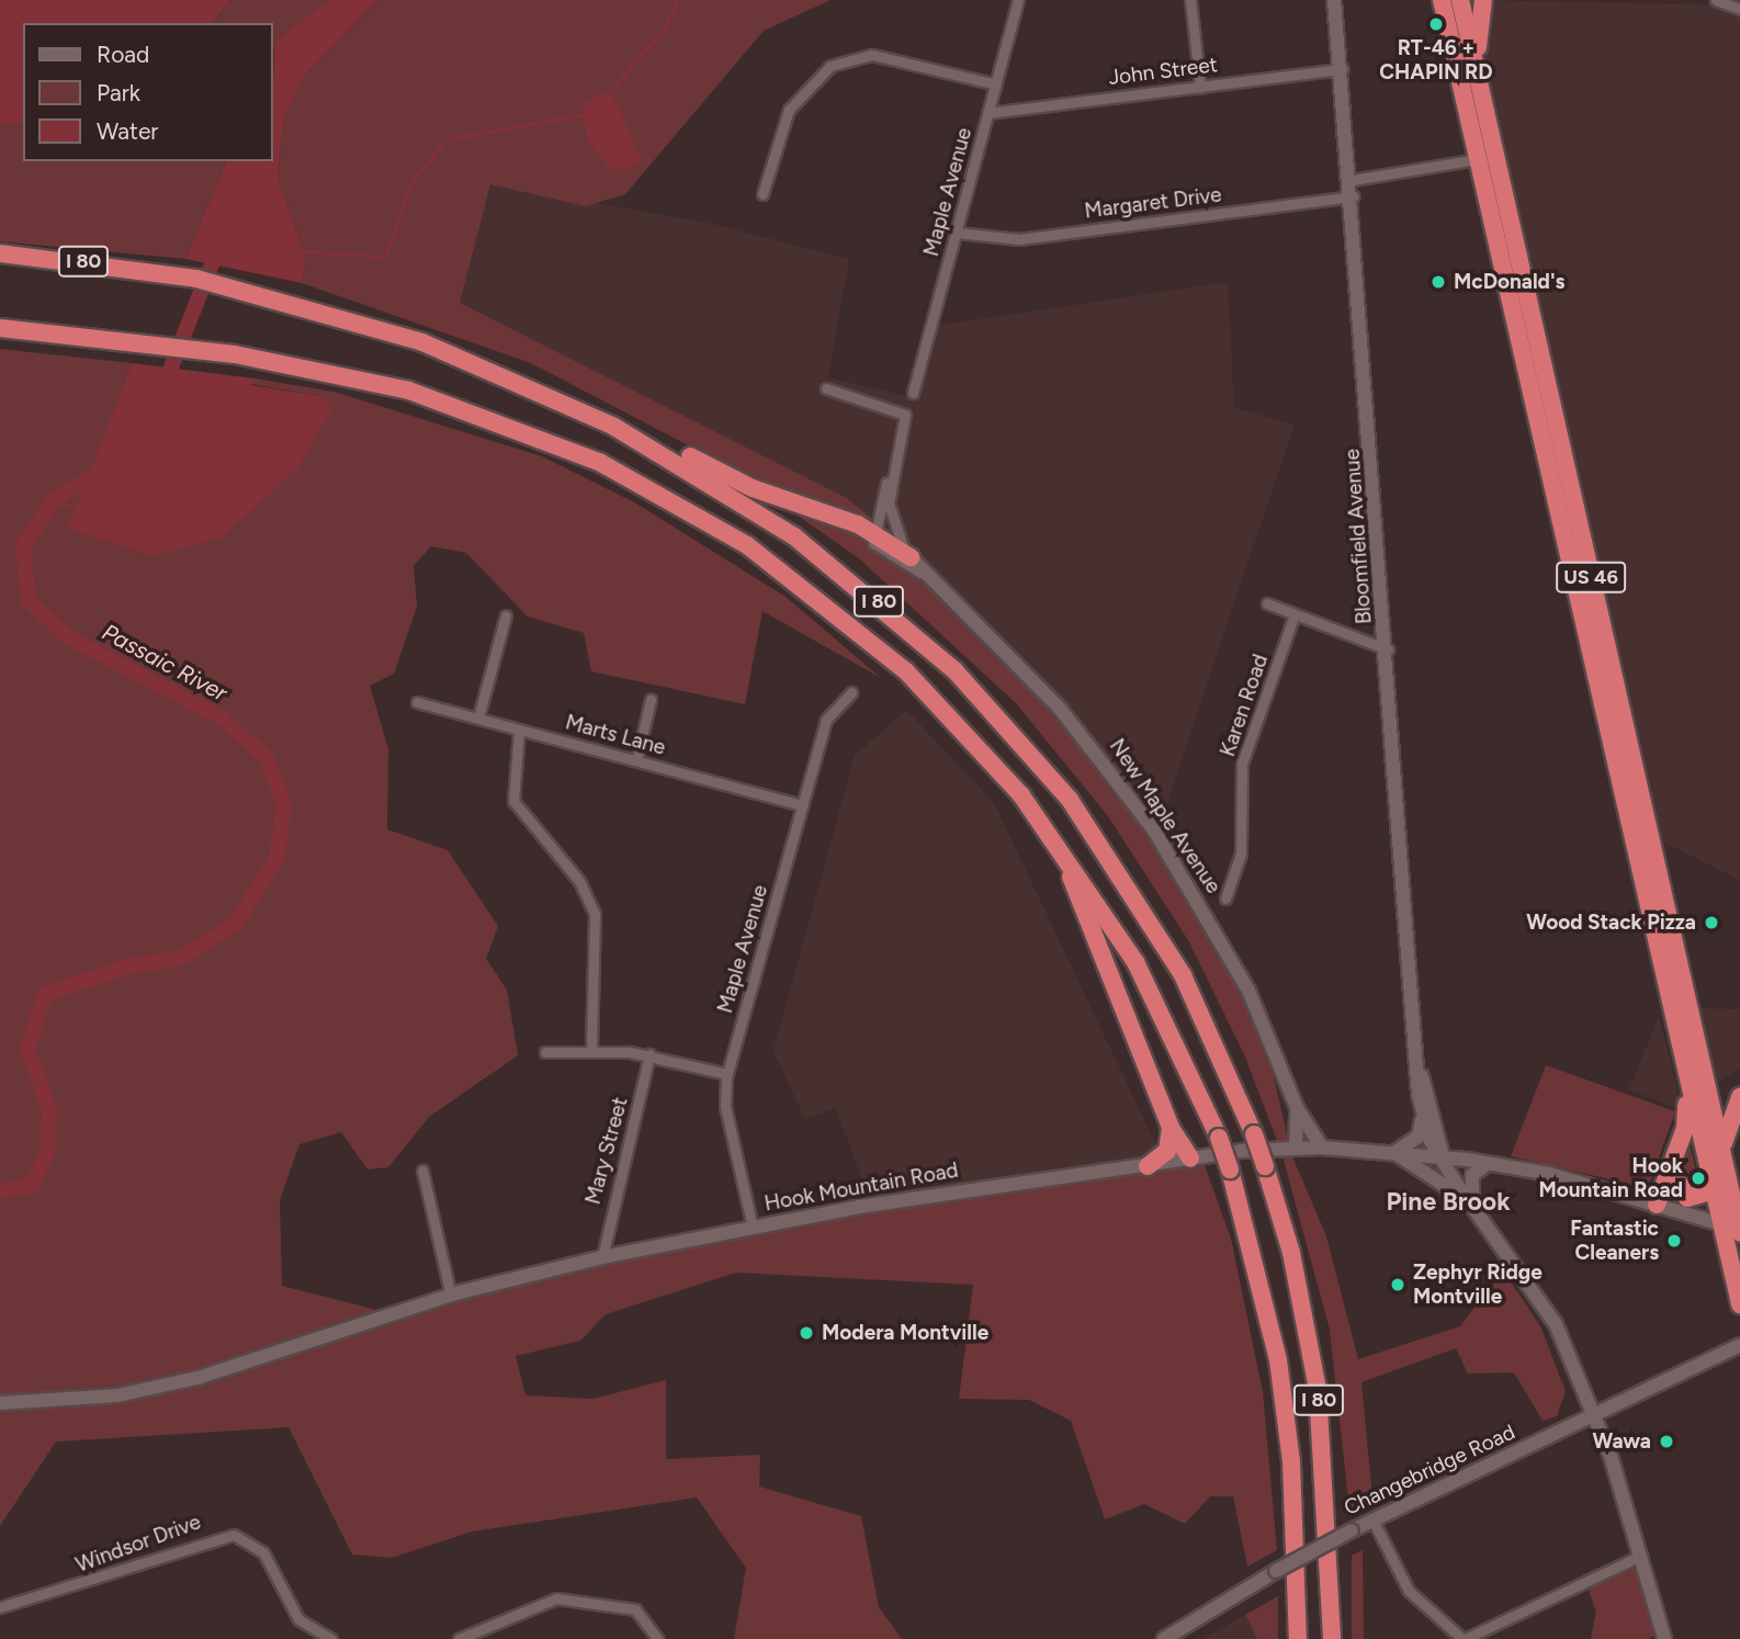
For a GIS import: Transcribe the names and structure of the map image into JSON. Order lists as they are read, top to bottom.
{
  "streets": {
    "highway": ["I 80", "US 46"],
    "main road": [
      "Bloomfield Avenue",
      "New Maple Avenue",
      "Hook Mountain Road",
      "Changebridge Road"
    ],
    "street": [
      "John Street",
      "Maple Avenue",
      "Margaret Drive",
      "Karen Road",
      "Marts Lane",
      "Mary Street",
      "Windsor Drive"
    ]
  },
  "crossings": [
    ["John Street", "Maple Avenue"],
    ["John Street", "Bloomfield Avenue"],
    ["Maple Avenue", "Margaret Drive"],
    ["Maple Avenue", "Marts Lane"],
    ["Maple Avenue", "Hook Mountain Road"],
    ["Margaret Drive", "Bloomfield Avenue"],
    ["Bloomfield Avenue", "Hook Mountain Road"],
    ["Bloomfield Avenue", "Changebridge Road"],
    ["US 46", "Hook Mountain Road"],
    ["New Maple Avenue", "Hook Mountain Road"],
    ["Mary Street", "Hook Mountain Road"]
  ],
  "districts": ["Pine Brook"],
  "water": ["Passaic River"],
  "places": [
    "RT-46 + CHAPIN RD",
    "McDonald's",
    "Wood Stack Pizza",
    "Hook Mountain Road",
    "Fantastic Cleaners",
    "Zephyr Ridge Montville",
    "Modera Montville",
    "Wawa"
  ],
  "legend": ["Road", "Park", "Water"]
}
